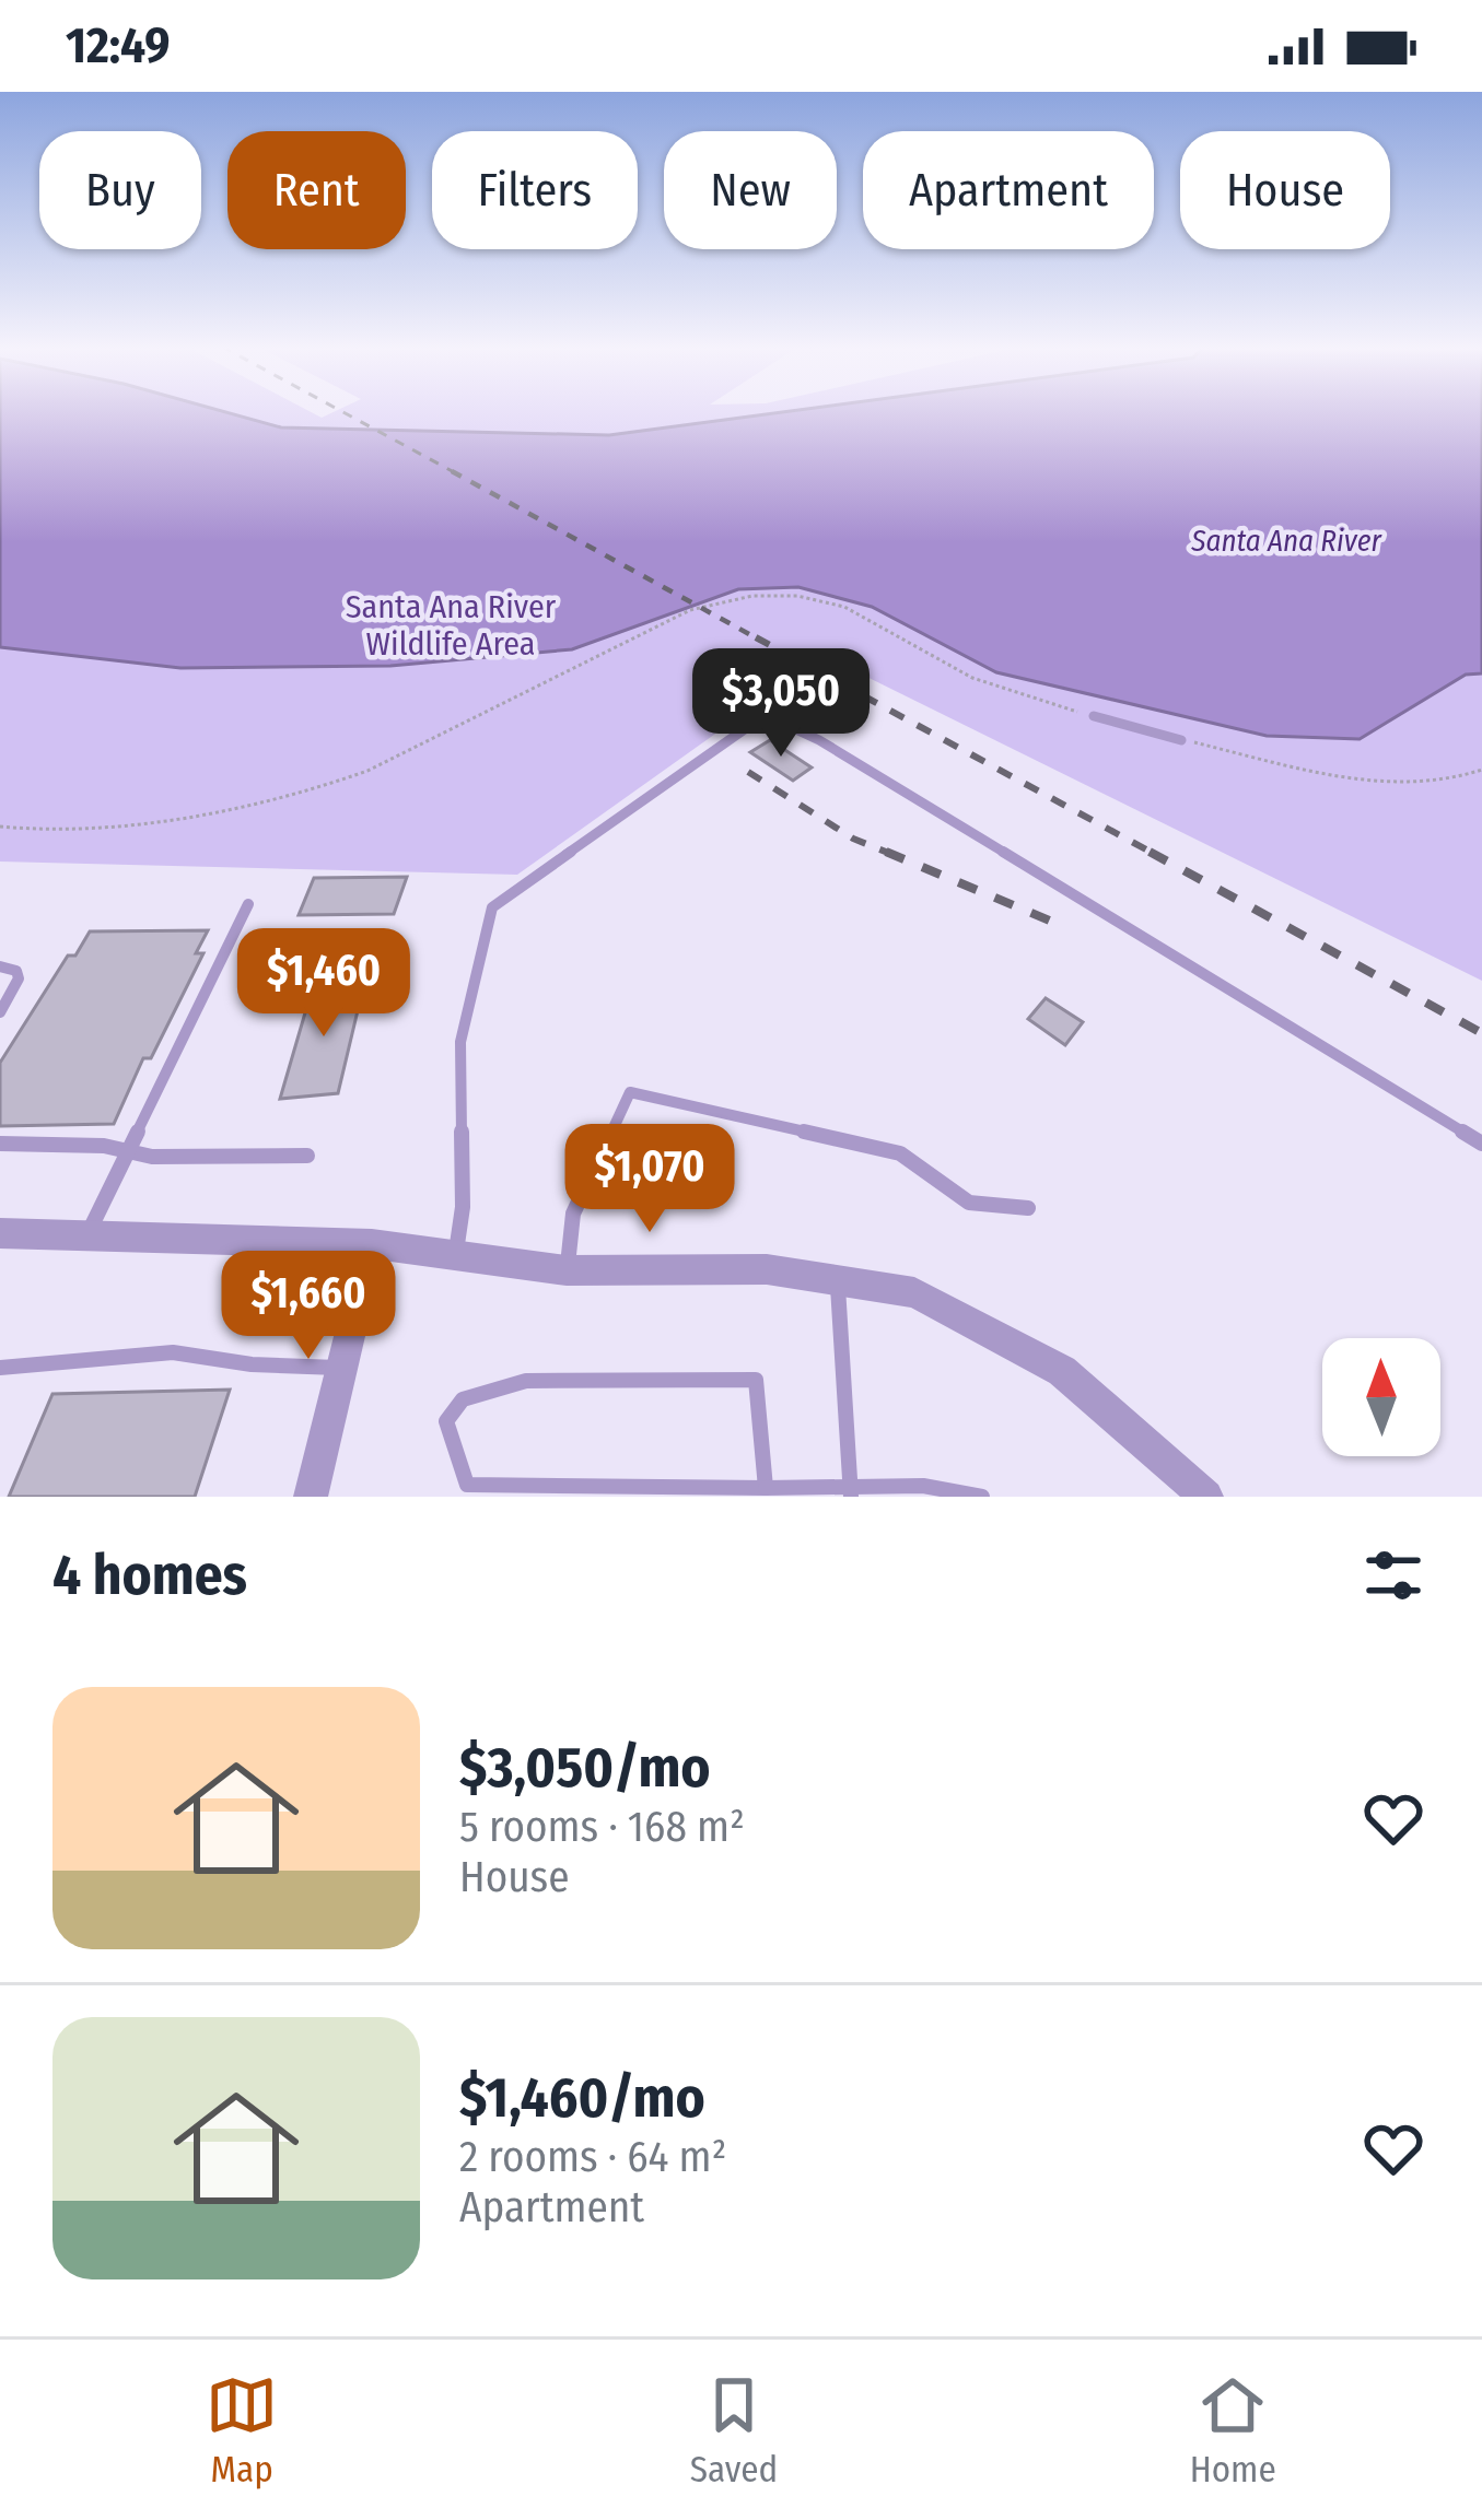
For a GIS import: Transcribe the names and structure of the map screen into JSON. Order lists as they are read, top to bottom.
{
  "water": ["Santa Ana River"],
  "parks": ["Santa Ana River Wildlife Area"],
  "north": "top",
  "page": {
    "status": "12:49",
    "chip": [
      "Buy",
      "Rent",
      "Filters",
      "New",
      "Apartment",
      "House"
    ],
    "price": [
      "$3,050",
      "$1,460",
      "$1,070",
      "$1,660"
    ],
    "heading": "4 homes",
    "list": [
      {
        "name": "$3,050/mo",
        "note": "5 rooms · 168 m² · House"
      },
      {
        "name": "$1,460/mo",
        "note": "2 rooms · 64 m² · Apartment"
      }
    ],
    "tabs": ["Map", "Saved", "Home"]
  }
}
